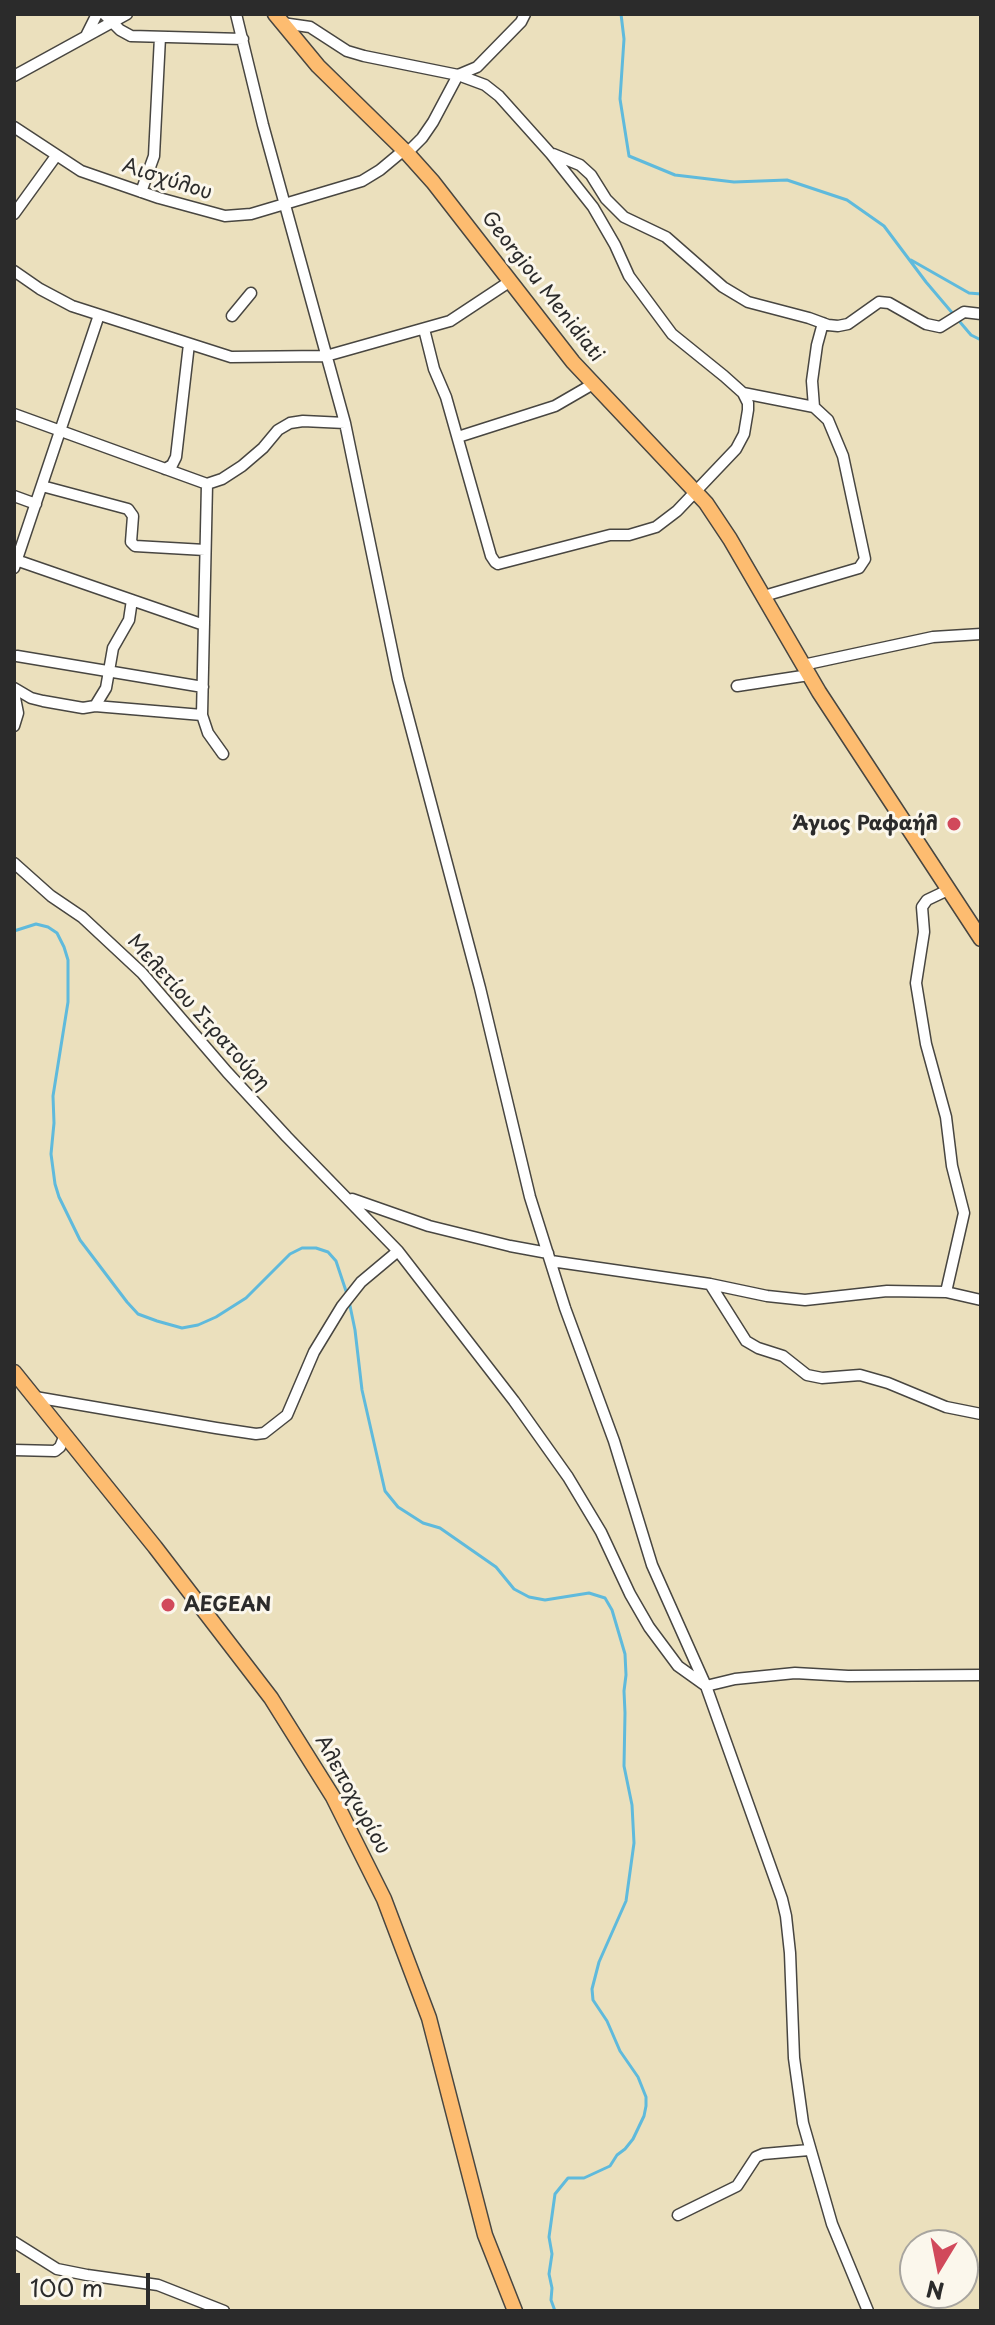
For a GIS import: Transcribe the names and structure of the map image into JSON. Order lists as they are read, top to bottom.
{
  "streets": {
    "main road": ["Georgiou Menidiati", "Αλεποχωρίου"],
    "street": ["Αισχύλου", "Μελετίου Στρατούρη"]
  },
  "crossings": [
    ["Αισχύλου", "Georgiou Menidiati"]
  ],
  "places": ["Άγιος Ραφαήλ", "AEGEAN"],
  "scale_bar": "100 m",
  "north": "bottom"
}
